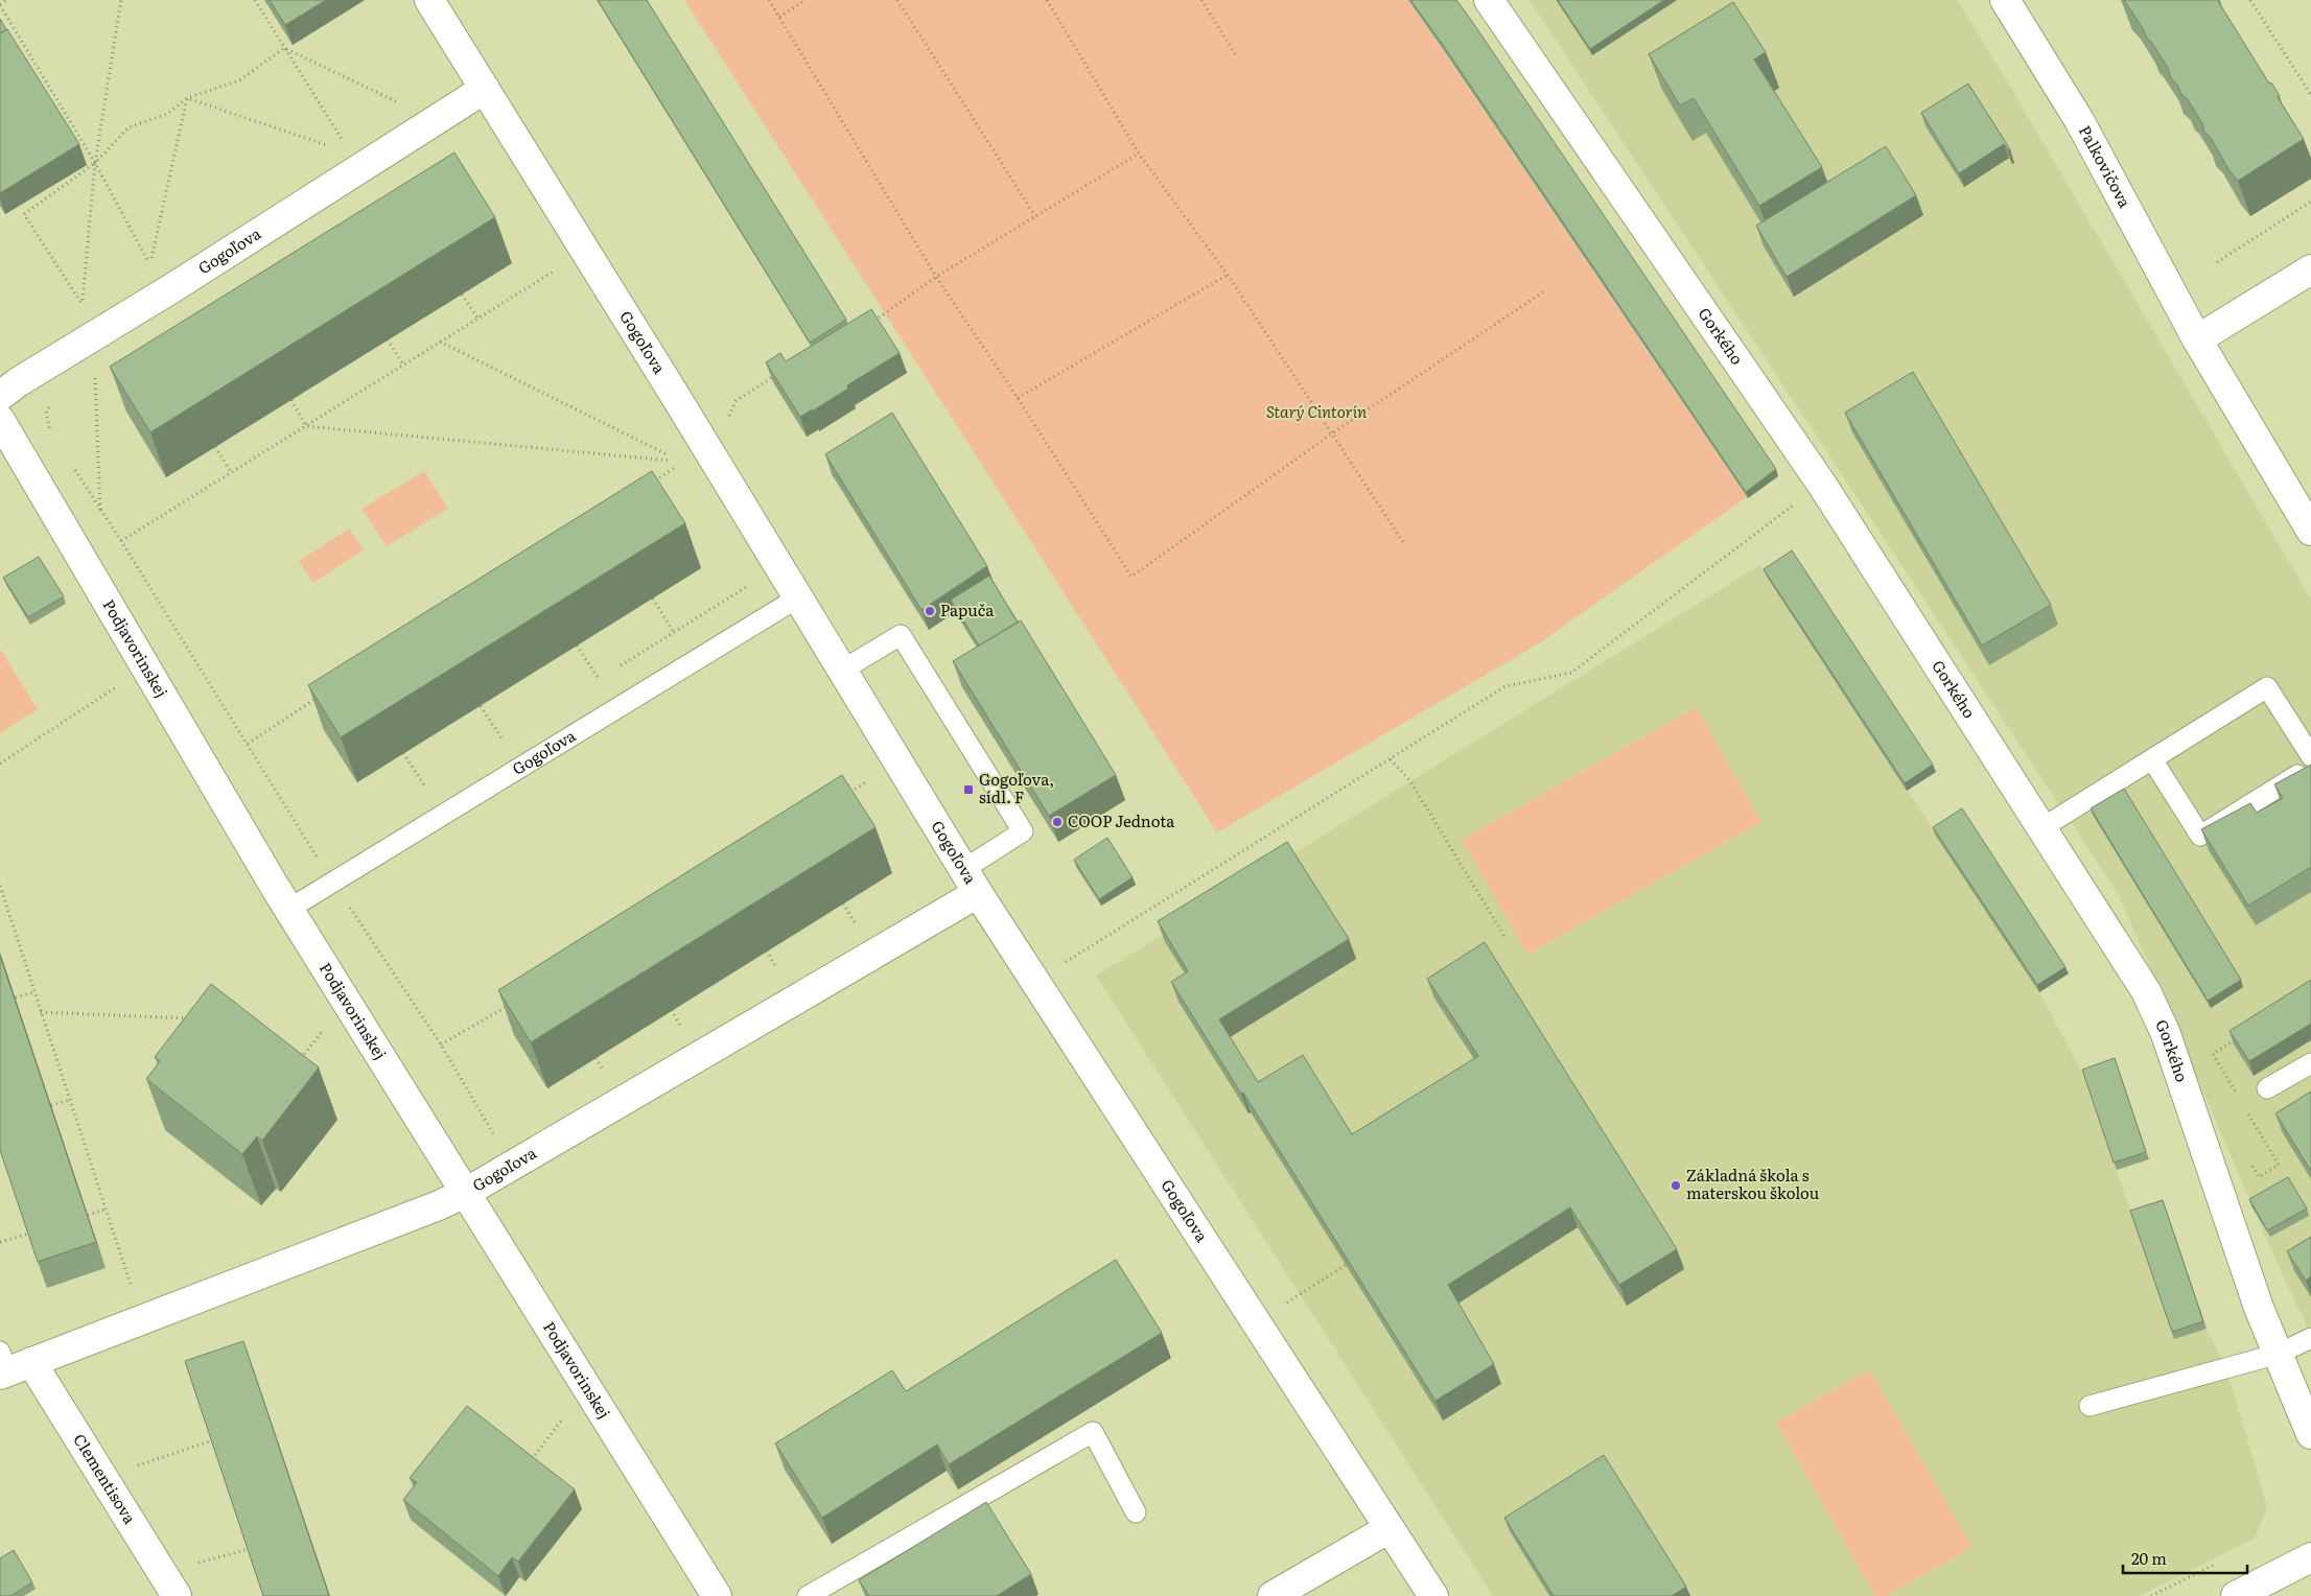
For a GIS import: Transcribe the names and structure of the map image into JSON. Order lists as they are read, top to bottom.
{
  "streets": {
    "street": [
      "Palkovičova",
      "Gogoľova",
      "Gorkého",
      "Podjavorinskej",
      "Clementisova"
    ]
  },
  "crossings": [
    ["Gogoľova", "Podjavorinskej"],
    ["Gogoľova", "Clementisova"]
  ],
  "parks": ["Starý Cintorín"],
  "places": {
    "other": ["Papuča", "COOP Jednota", "Základná škola s materskou školou"],
    "transit": ["Gogoľova, sídl. F"]
  },
  "scale_bar": "20 m"
}
